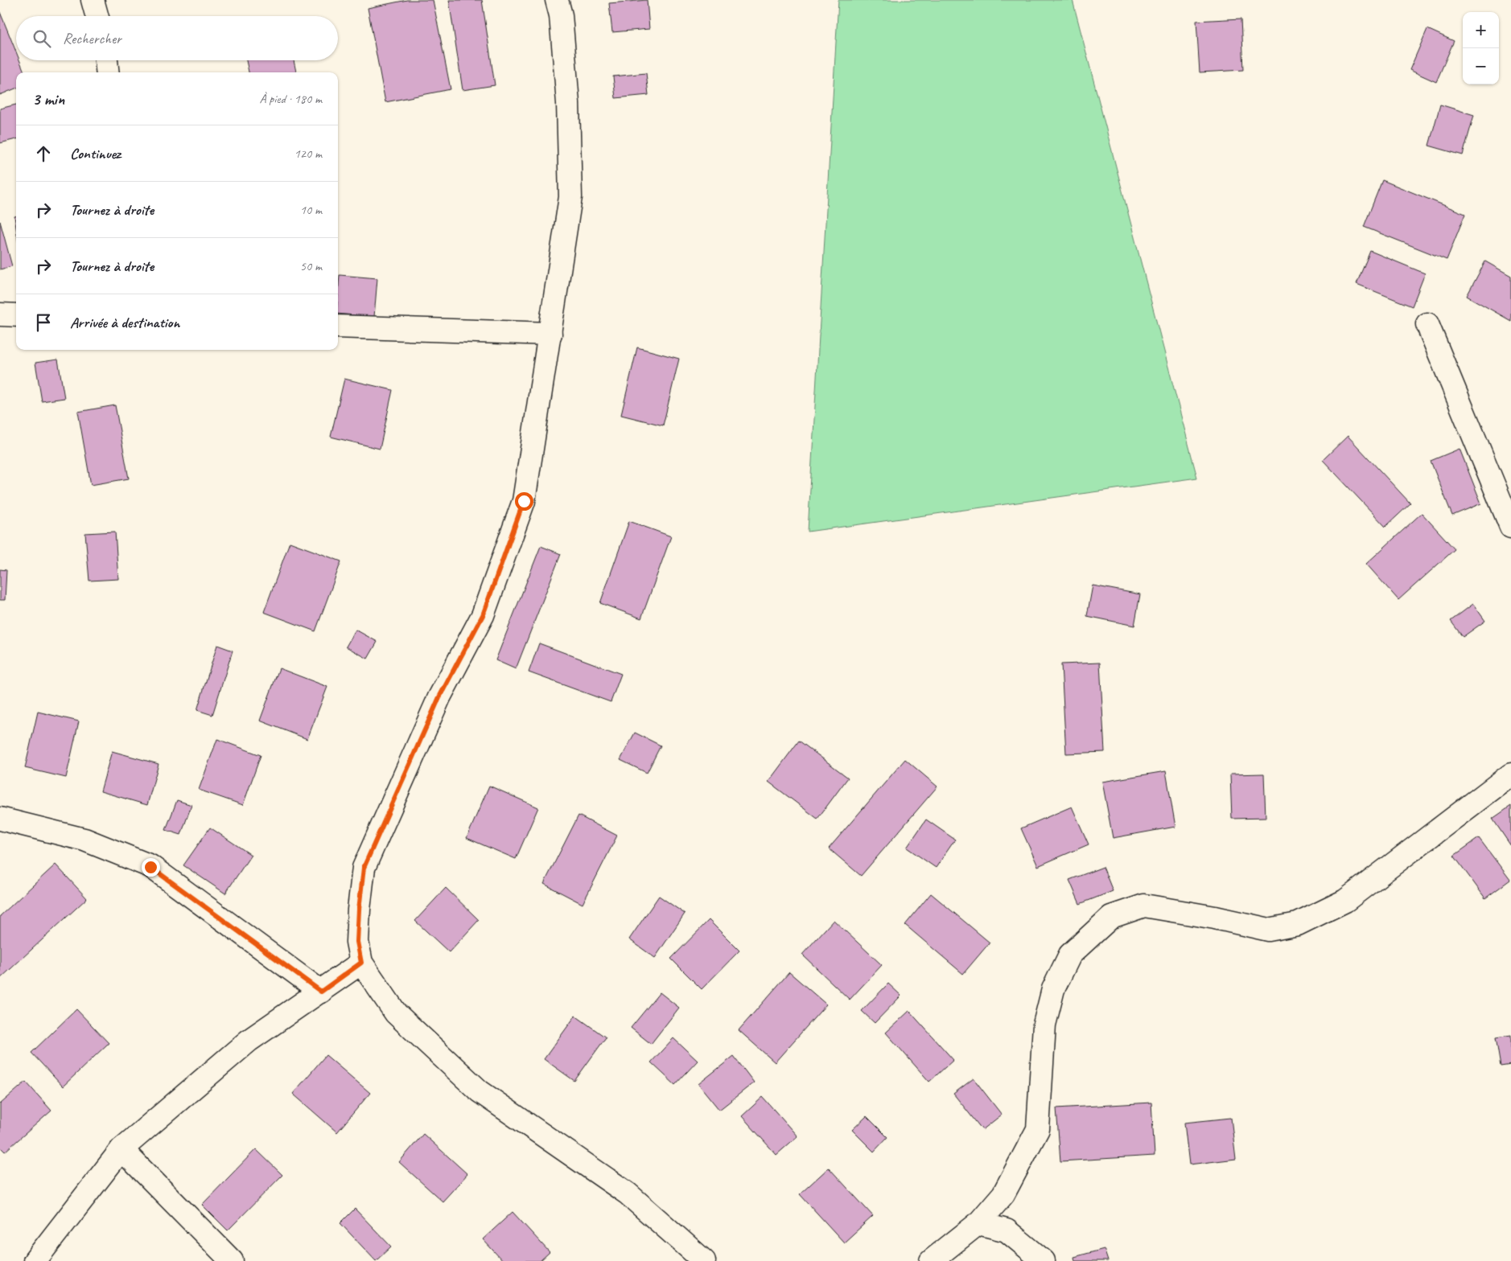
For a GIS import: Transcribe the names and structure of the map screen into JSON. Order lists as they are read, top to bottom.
{
  "page": {
    "map_buttons": ["+", "−"],
    "search": "Rechercher",
    "heading": ["3 min", "À pied · 180 m"],
    "list": [
      ["Continuez", "120 m"],
      ["Tournez à droite", "10 m"],
      ["Tournez à droite", "50 m"],
      "Arrivée à destination"
    ]
  }
}
